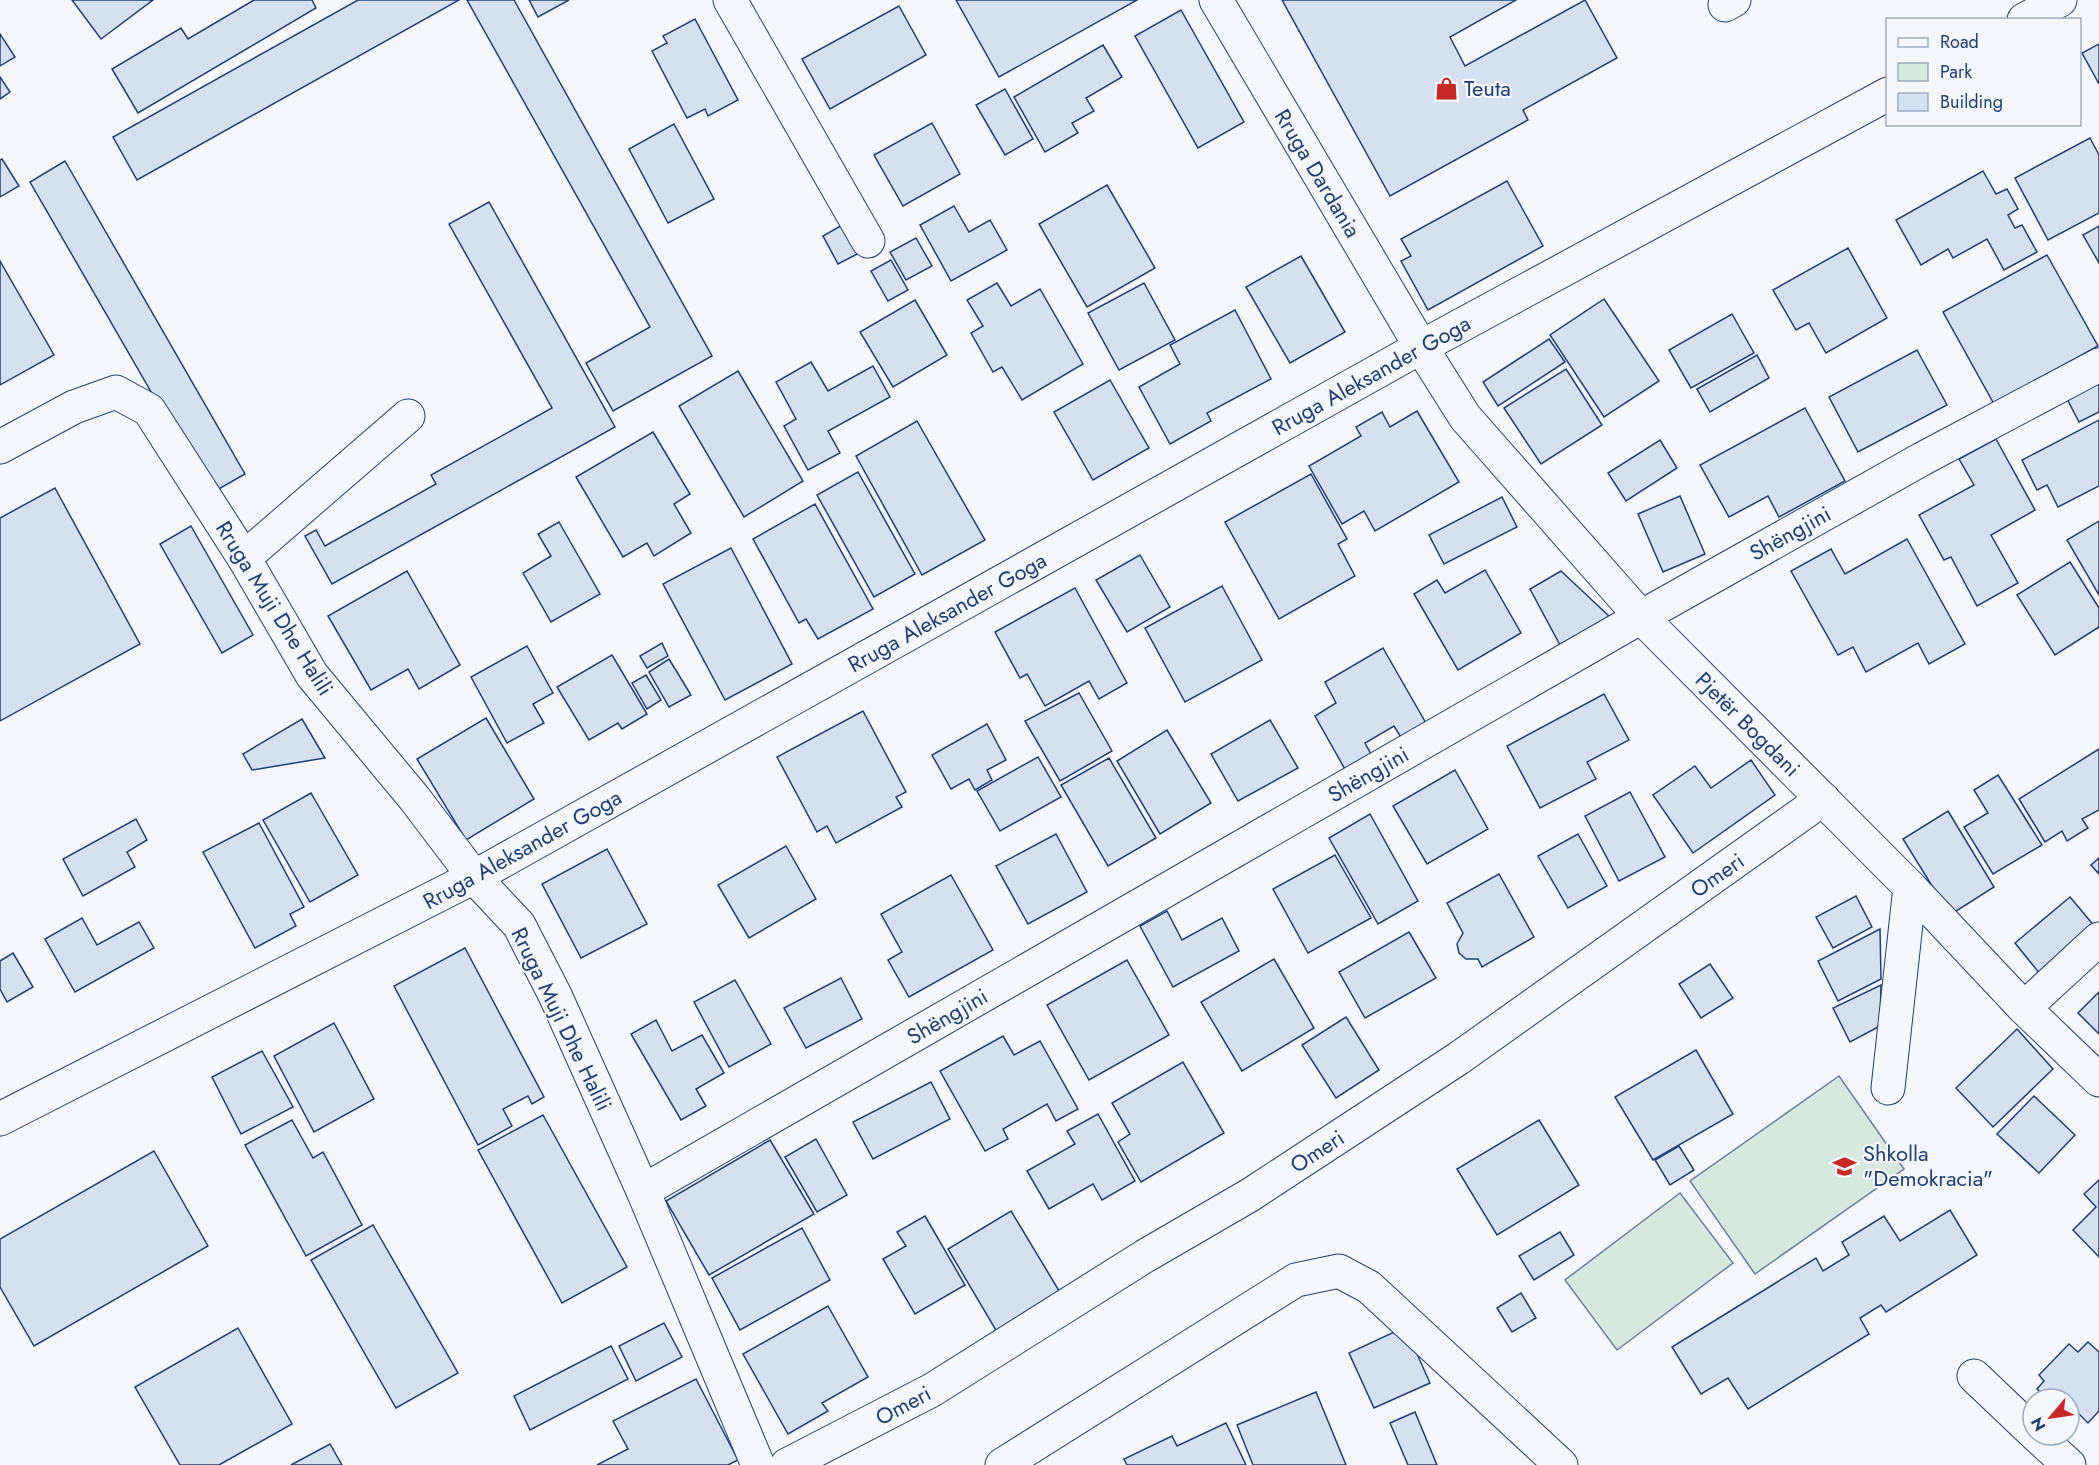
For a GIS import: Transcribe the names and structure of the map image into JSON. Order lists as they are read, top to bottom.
{
  "streets": {
    "street": [
      "Rruga Dardania",
      "Rruga Aleksander Goga",
      "Shëngjini",
      "Rruga Muji Dhe Halili",
      "Pjetër Bogdani",
      "Omeri"
    ]
  },
  "crossings": [
    ["Rruga Dardania", "Rruga Aleksander Goga"],
    ["Rruga Dardania", "Pjetër Bogdani"],
    ["Rruga Aleksander Goga", "Rruga Muji Dhe Halili"],
    ["Rruga Aleksander Goga", "Pjetër Bogdani"],
    ["Shëngjini", "Rruga Muji Dhe Halili"],
    ["Shëngjini", "Pjetër Bogdani"],
    ["Pjetër Bogdani", "Omeri"]
  ],
  "places": {
    "shop": ["Teuta"],
    "school or university": ["Shkolla \"Demokracia\""]
  },
  "legend": ["Road", "Park", "Building"],
  "north": "bottom left"
}
